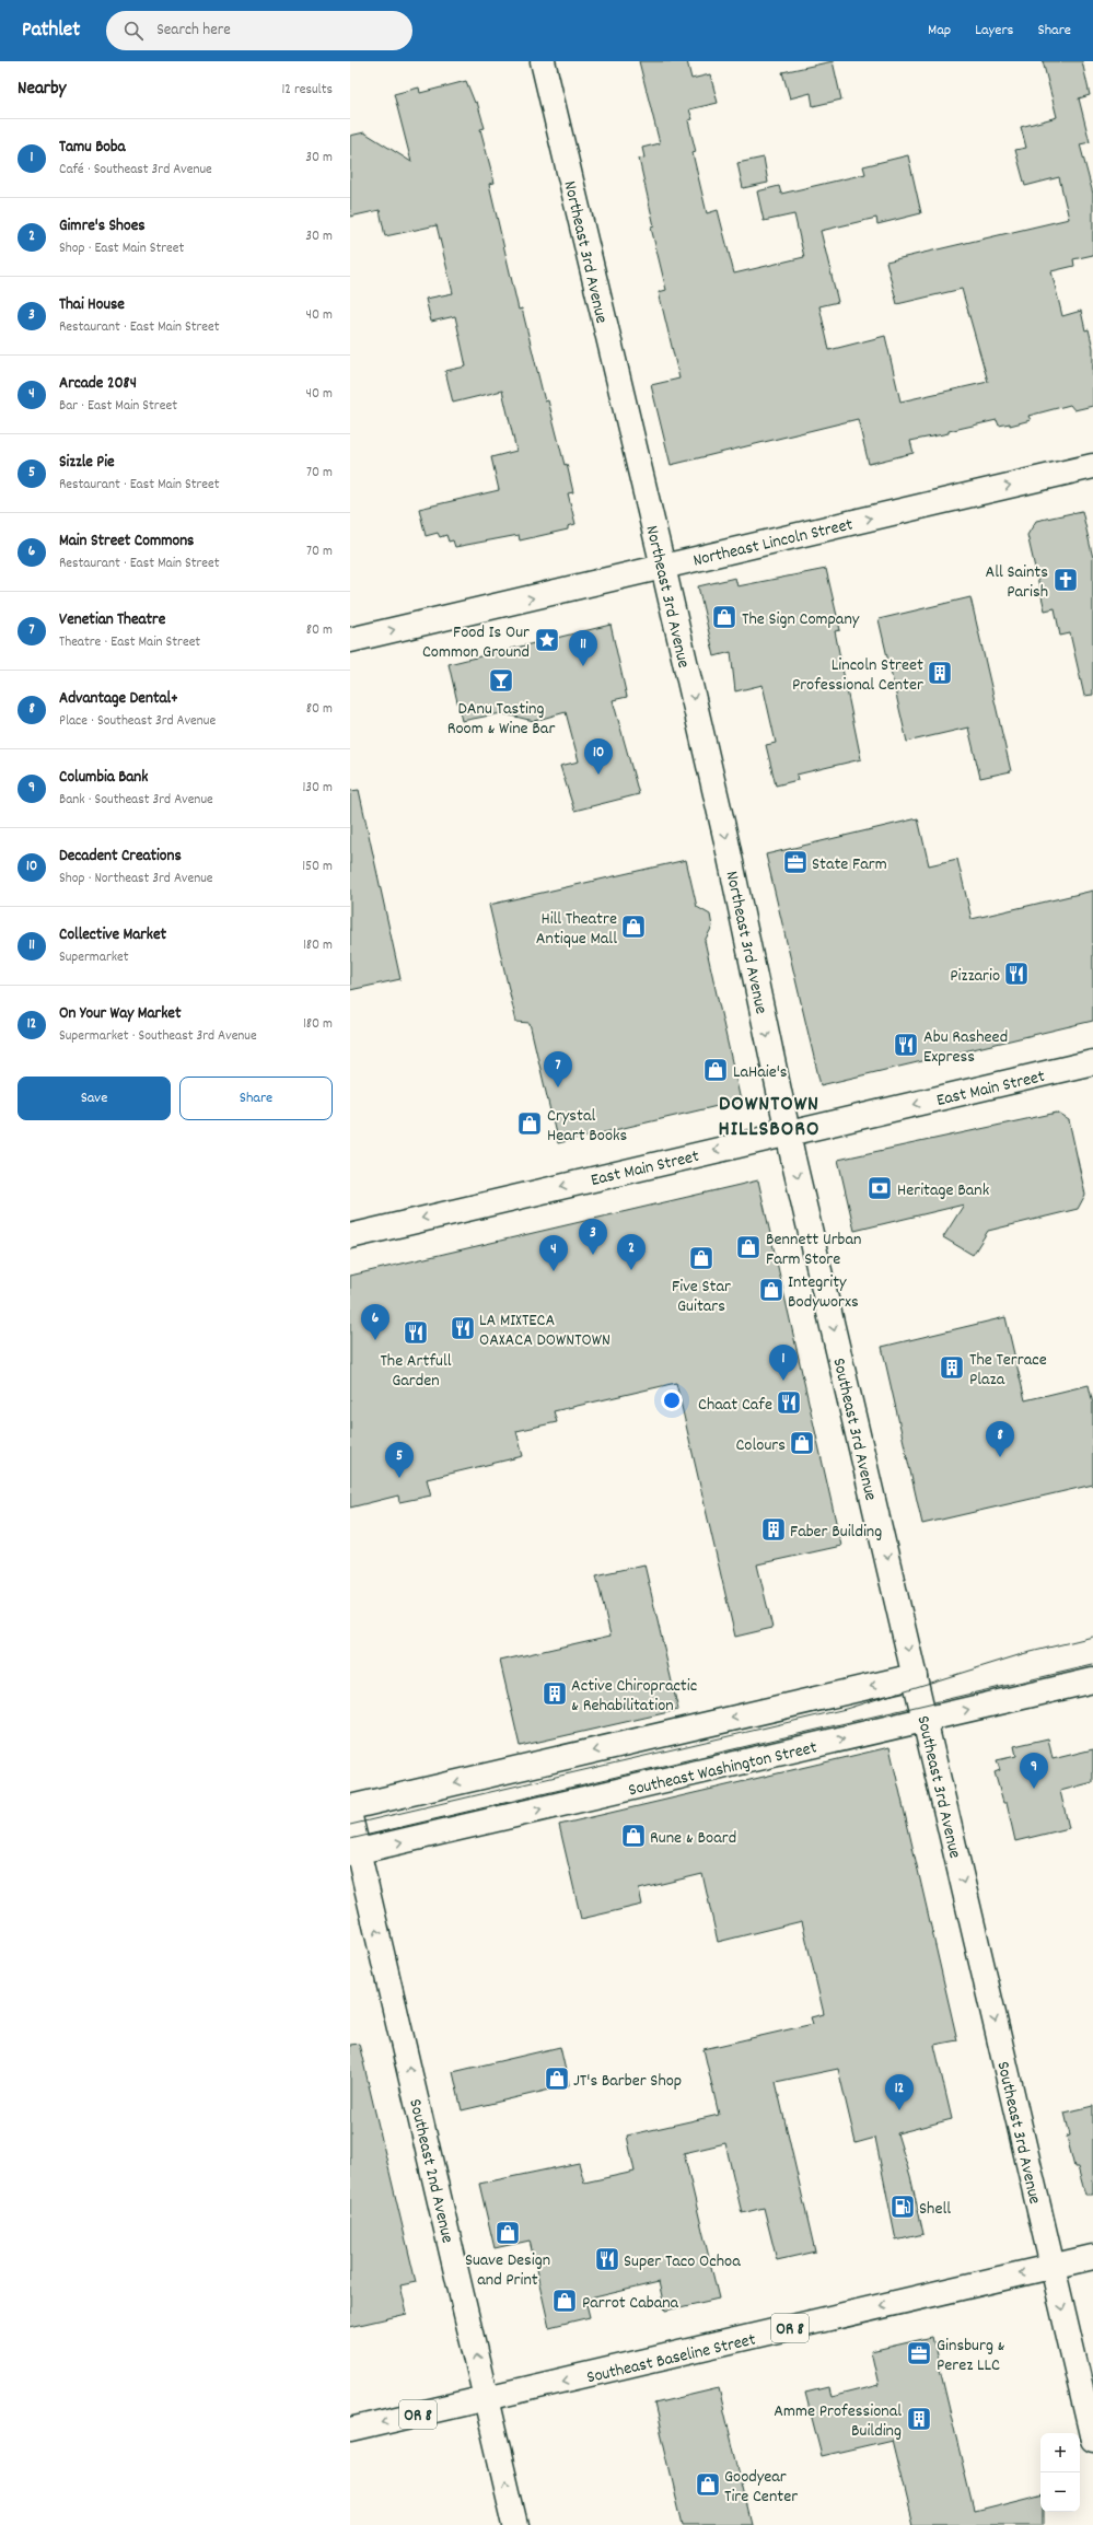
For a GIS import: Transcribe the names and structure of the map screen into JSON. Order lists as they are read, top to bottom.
{
  "streets": {
    "main road": [
      "Northeast 3rd Avenue",
      "Northeast Lincoln Street",
      "East Main Street",
      "Southeast 3rd Avenue",
      "Southeast Washington Street",
      "Southeast 2nd Avenue",
      "OR 8",
      "Southeast Baseline Street"
    ]
  },
  "crossings": [
    ["Northeast 3rd Avenue", "Northeast Lincoln Street"],
    ["Northeast 3rd Avenue", "East Main Street"],
    ["Northeast 3rd Avenue", "Southeast 3rd Avenue"],
    ["East Main Street", "Southeast 3rd Avenue"],
    ["Southeast 3rd Avenue", "Southeast Washington Street"],
    ["Southeast 3rd Avenue", "Southeast Baseline Street"],
    ["Southeast Washington Street", "Southeast 2nd Avenue"],
    ["Southeast 2nd Avenue", "Southeast Baseline Street"]
  ],
  "one_way": [
    "Northeast 3rd Avenue",
    "Northeast Lincoln Street",
    "East Main Street",
    "Southeast 3rd Avenue",
    "Southeast 2nd Avenue",
    "Southeast Baseline Street"
  ],
  "districts": ["DOWNTOWN HILLSBORO"],
  "places": {
    "church": ["All Saints Parish"],
    "shop": [
      "The Sign Company",
      "Hill Theatre Antique Mall",
      "LaHaie's",
      "Crystal Heart Books",
      "Bennett Urban Farm Store",
      "Five Star Guitars",
      "Integrity Bodyworxs",
      "Colours",
      "Rune & Board",
      "JT's Barber Shop",
      "Suave Design and Print",
      "Parrot Cabana",
      "Goodyear Tire Center"
    ],
    "place": ["Food Is Our Common Ground"],
    "building": [
      "Lincoln Street Professional Center",
      "The Terrace Plaza",
      "Faber Building",
      "Active Chiropractic & Rehabilitation",
      "Amme Professional Building"
    ],
    "bar": ["DAnu Tasting Room & Wine Bar"],
    "office": ["State Farm", "Ginsburg & Perez LLC"],
    "restaurant": [
      "Pizzario",
      "Abu Rasheed Express",
      "LA MIXTECA OAXACA DOWNTOWN",
      "The Artfull Garden",
      "Chaat Cafe",
      "Super Taco Ochoa"
    ],
    "bank": ["Heritage Bank"],
    "fuel station": ["Shell"]
  },
  "page": {
    "header": "Pathlet",
    "search": "Search here",
    "nav": ["Map", "Layers", "Share"],
    "heading": ["Nearby", "12 results"],
    "list": [
      {
        "mark": "1",
        "name": "Tamu Boba",
        "note": "Café · Southeast 3rd Avenue",
        "value": "30 m"
      },
      {
        "mark": "2",
        "name": "Gimre's Shoes",
        "note": "Shop · East Main Street",
        "value": "30 m"
      },
      {
        "mark": "3",
        "name": "Thai House",
        "note": "Restaurant · East Main Street",
        "value": "40 m"
      },
      {
        "mark": "4",
        "name": "Arcade 2084",
        "note": "Bar · East Main Street",
        "value": "40 m"
      },
      {
        "mark": "5",
        "name": "Sizzle Pie",
        "note": "Restaurant · East Main Street",
        "value": "70 m"
      },
      {
        "mark": "6",
        "name": "Main Street Commons",
        "note": "Restaurant · East Main Street",
        "value": "70 m"
      },
      {
        "mark": "7",
        "name": "Venetian Theatre",
        "note": "Theatre · East Main Street",
        "value": "80 m"
      },
      {
        "mark": "8",
        "name": "Advantage Dental+",
        "note": "Place · Southeast 3rd Avenue",
        "value": "80 m"
      },
      {
        "mark": "9",
        "name": "Columbia Bank",
        "note": "Bank · Southeast 3rd Avenue",
        "value": "130 m"
      },
      {
        "mark": "10",
        "name": "Decadent Creations",
        "note": "Shop · Northeast 3rd Avenue",
        "value": "150 m"
      },
      {
        "mark": "11",
        "name": "Collective Market",
        "note": "Supermarket",
        "value": "180 m"
      },
      {
        "mark": "12",
        "name": "On Your Way Market",
        "note": "Supermarket · Southeast 3rd Avenue",
        "value": "180 m"
      }
    ],
    "pins": [
      "11",
      "10",
      "7",
      "3",
      "2",
      "4",
      "6",
      "1",
      "8",
      "5",
      "9",
      "12"
    ],
    "buttons": ["Save", "Share"],
    "map_buttons": ["+", "−"]
  }
}
